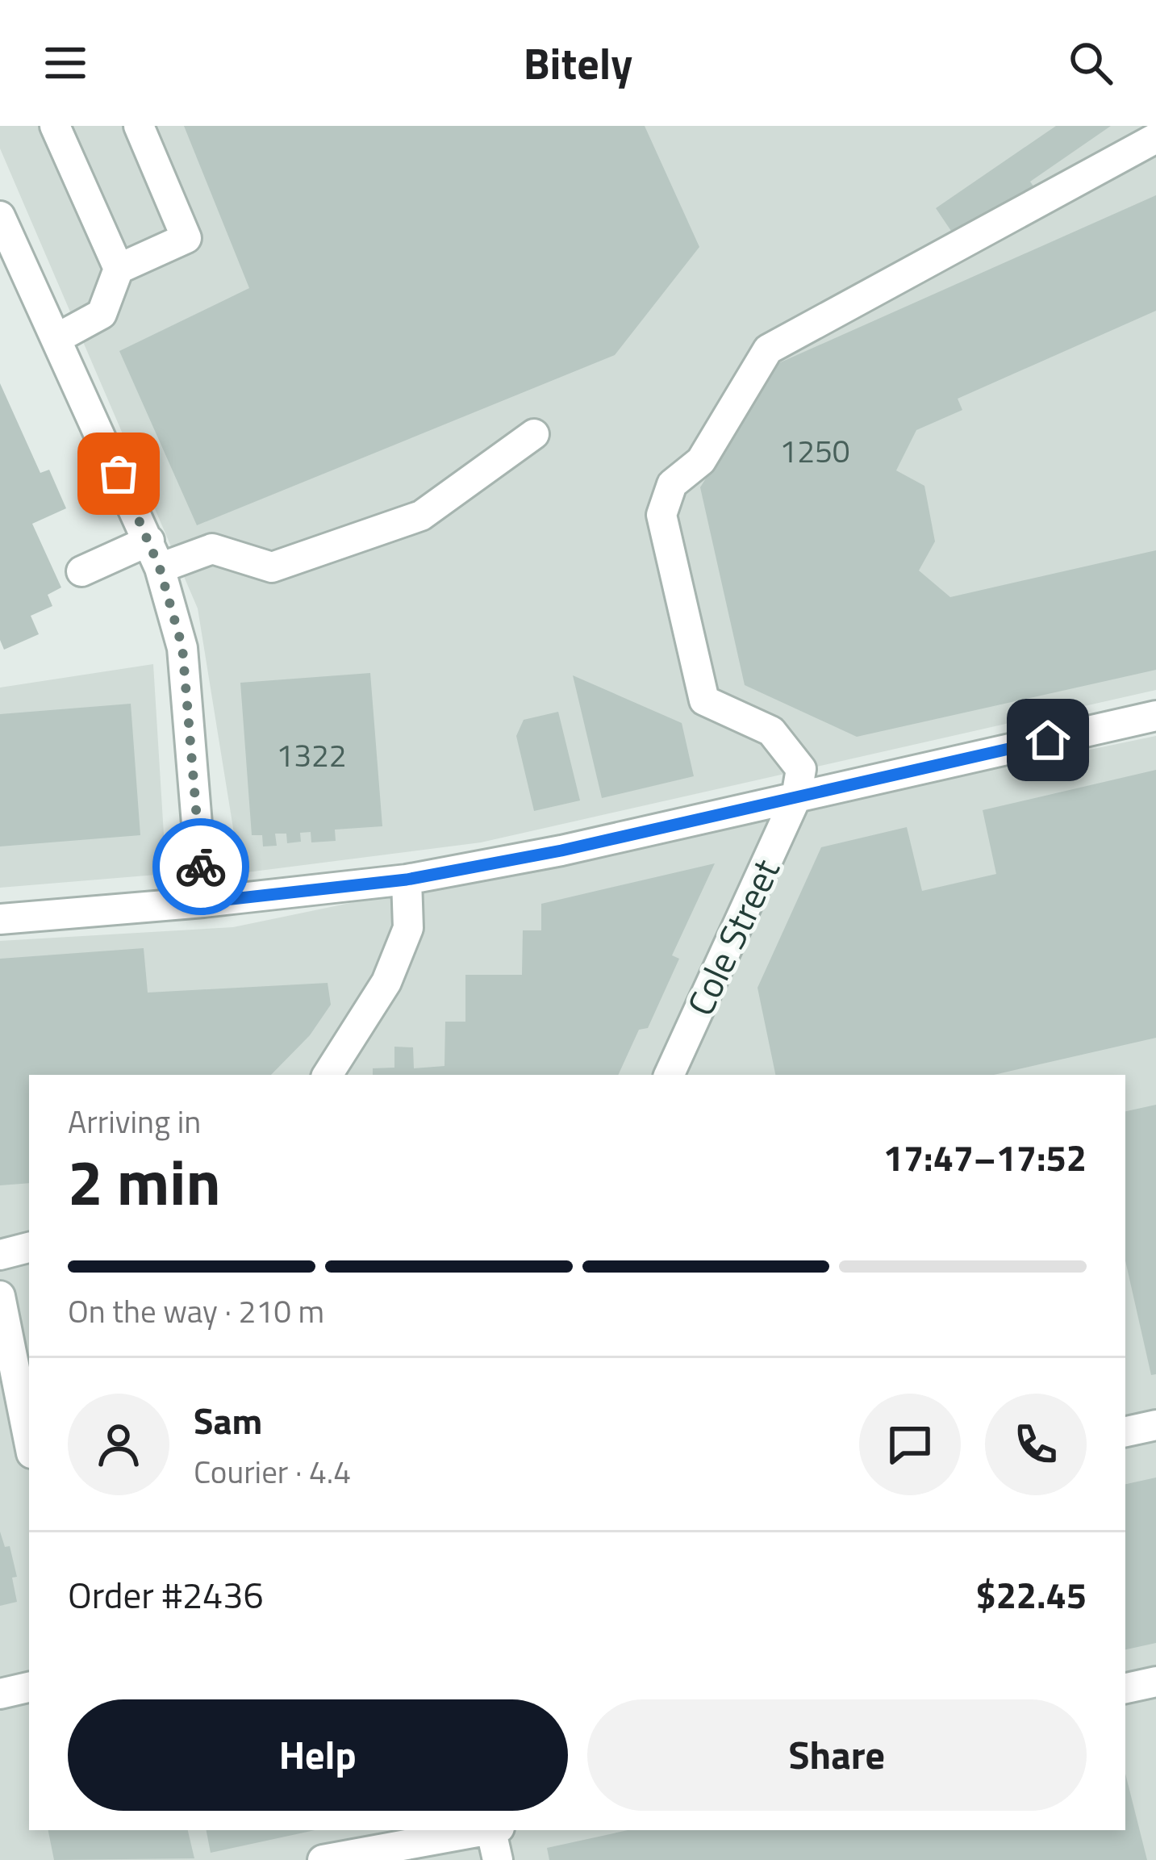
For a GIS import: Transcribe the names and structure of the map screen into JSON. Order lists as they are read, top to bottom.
{
  "streets": {
    "street": ["Cole Street"]
  },
  "house_numbers": ["1250", "1322"],
  "page": {
    "header": "Bitely",
    "heading": ["2 min", "Arriving in", "17:47–17:52"],
    "panel": [
      "Sam",
      "Courier · 4.4",
      "Order #2436",
      "$22.45"
    ],
    "bar": "On the way · 210 m",
    "buttons": ["Help", "Share"]
  }
}
